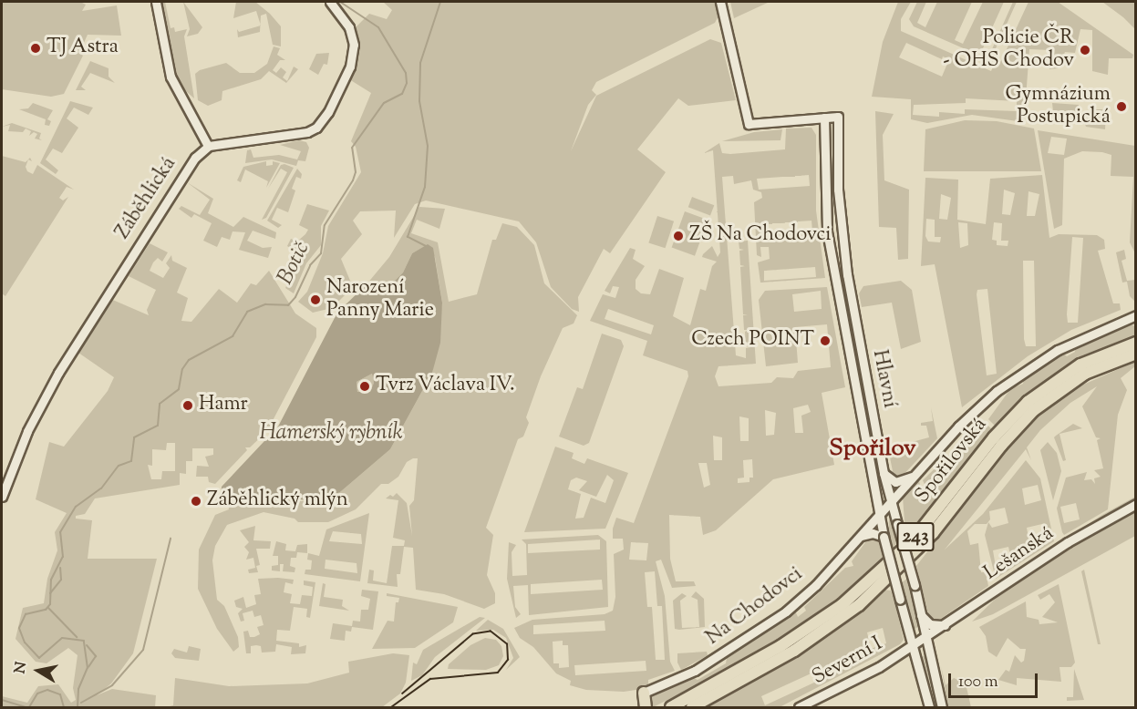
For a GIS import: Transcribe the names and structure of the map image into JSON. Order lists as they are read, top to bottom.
{
  "streets": {
    "highway": ["Spořilovská", "243"],
    "street": [
      "Záběhlická",
      "Hlavní",
      "Lešanská",
      "Na Chodovci",
      "Severní I"
    ]
  },
  "crossings": [
    ["Hlavní", "Lešanská"],
    ["Hlavní", "Na Chodovci"],
    ["Hlavní", "Severní I"],
    ["Lešanská", "Severní I"]
  ],
  "districts": ["Spořilov"],
  "water": ["Botič", "Hamerský rybník"],
  "places": [
    "TJ Astra",
    "Policie ČR - OHS Chodov",
    "Gymnázium Postupická",
    "ZŠ Na Chodovci",
    "Narození Panny Marie",
    "Czech POINT",
    "Tvrz Václava IV.",
    "Hamr",
    "Záběhlický mlýn"
  ],
  "scale_bar": "100 m",
  "north": "left"
}
